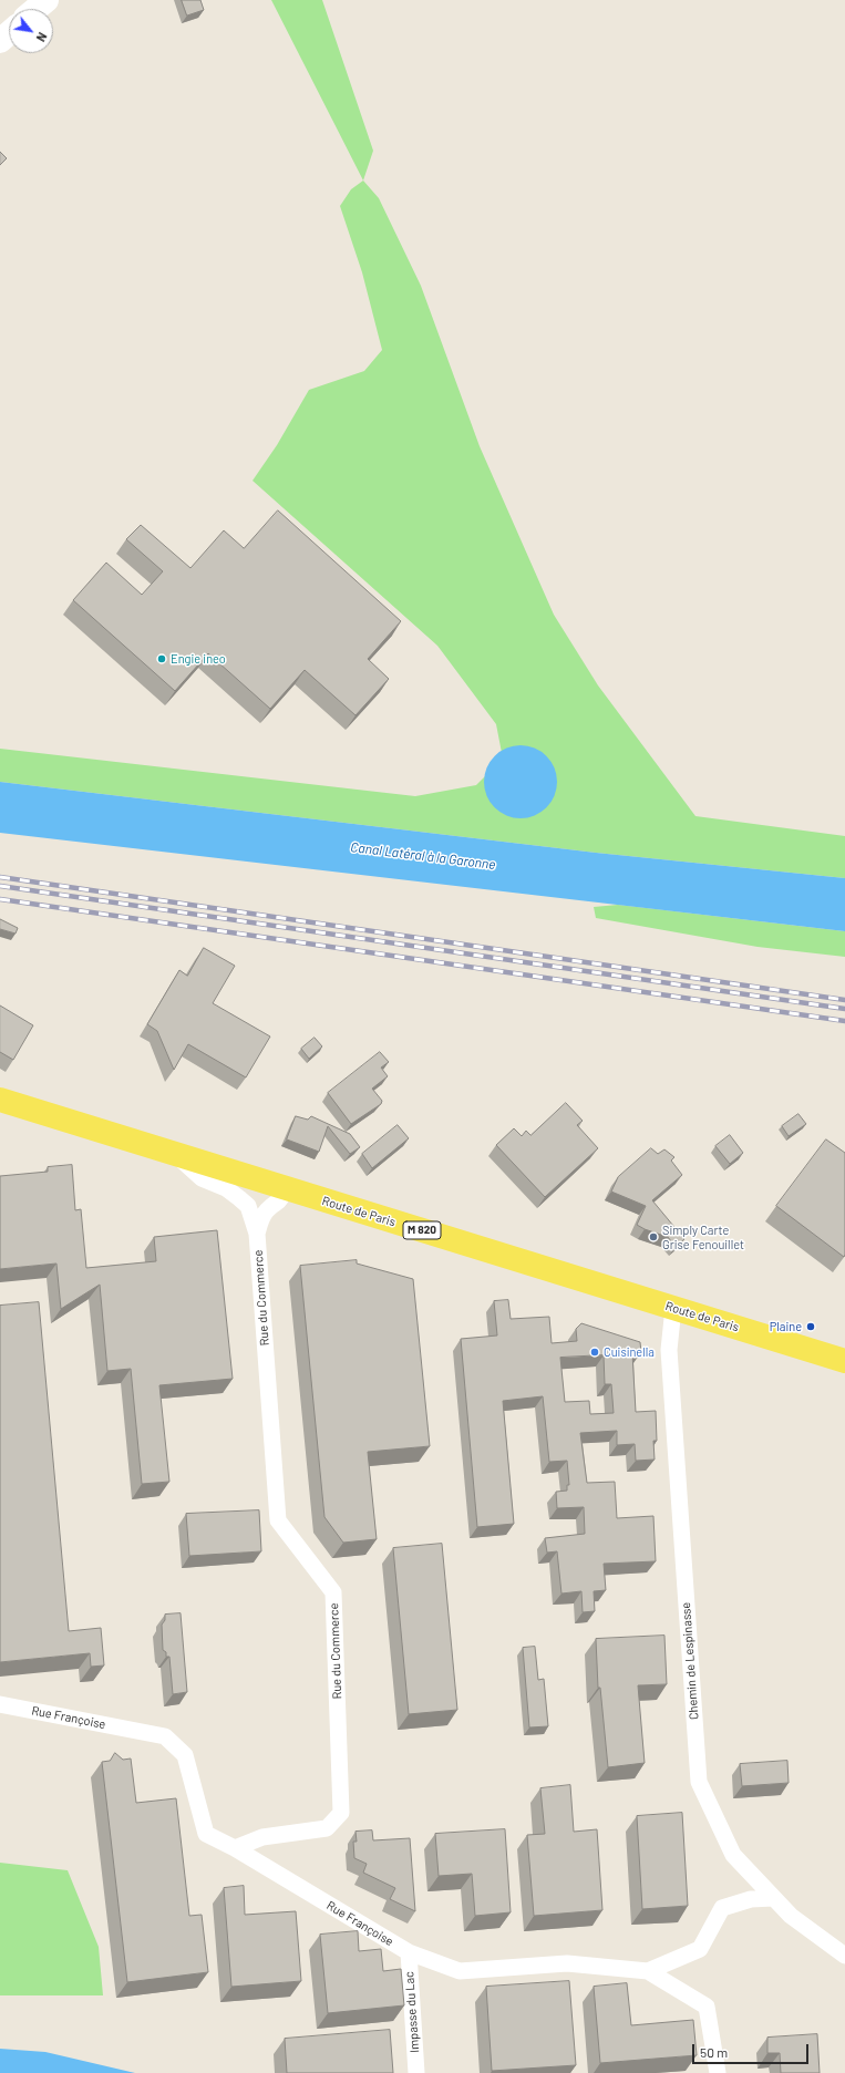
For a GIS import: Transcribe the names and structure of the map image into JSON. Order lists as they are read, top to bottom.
{
  "streets": {
    "main road": ["Route de Paris", "M 820"],
    "street": [
      "Rue du Commerce",
      "Chemin de Lespinasse",
      "Rue Françoise",
      "Impasse du Lac"
    ]
  },
  "crossings": [
    ["Route de Paris", "Rue du Commerce"],
    ["Route de Paris", "Chemin de Lespinasse"],
    ["Rue du Commerce", "Rue Françoise"],
    ["Chemin de Lespinasse", "Rue Françoise"],
    ["Rue Françoise", "Impasse du Lac"]
  ],
  "water": ["Canal Latéral à la Garonne"],
  "places": [
    "Engie ineo",
    "Simply Carte Grise Fenouillet",
    "Plaine",
    "Cuisinella"
  ],
  "scale_bar": "50 m",
  "north": "bottom right"
}
